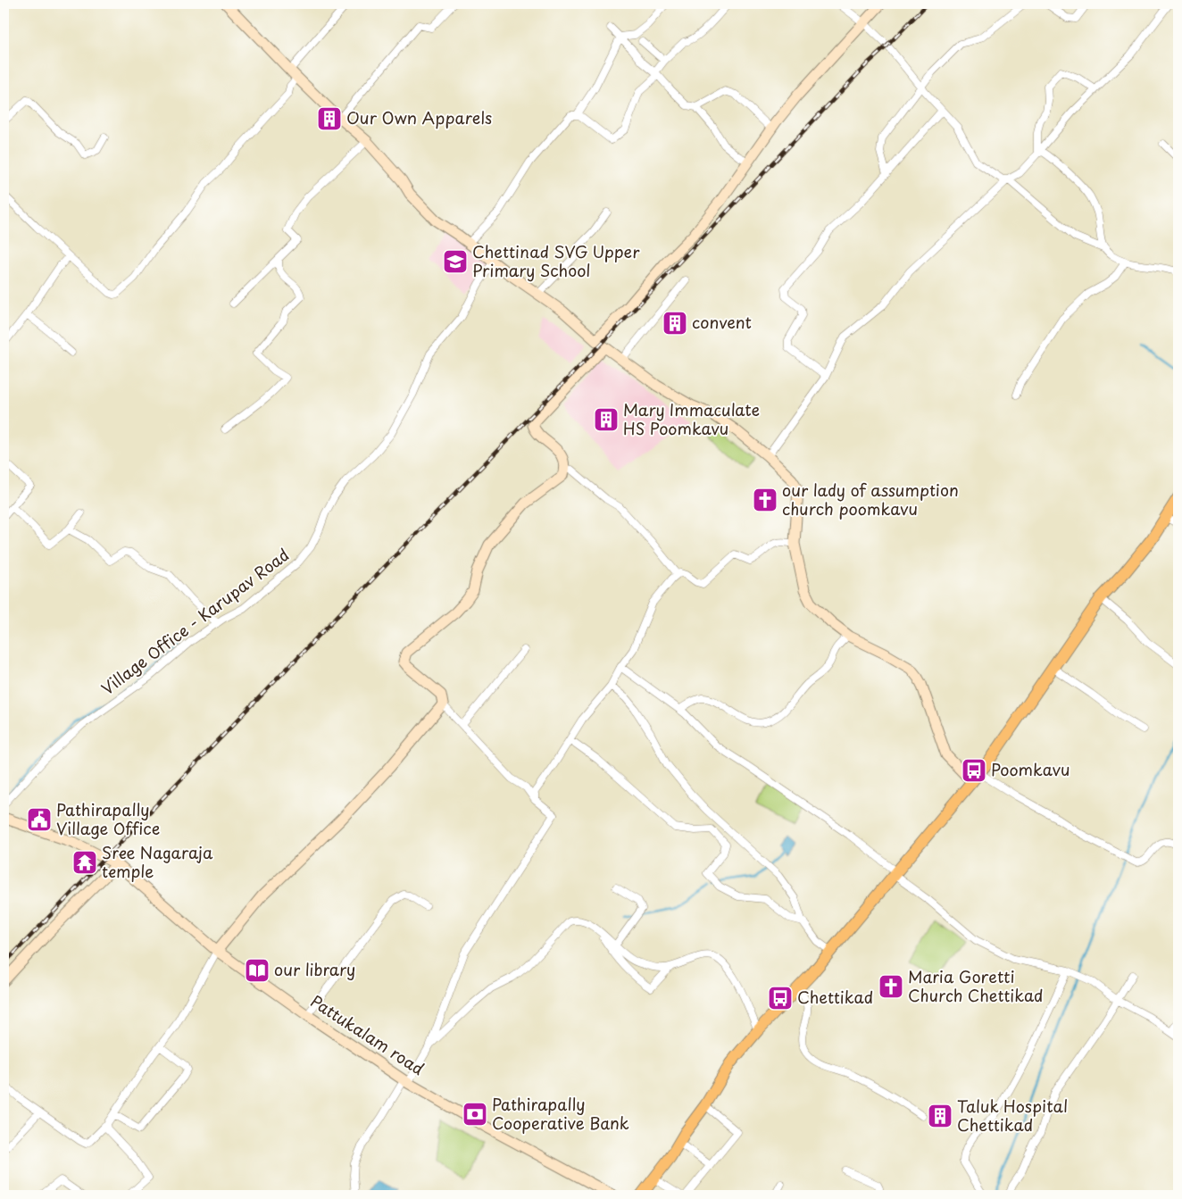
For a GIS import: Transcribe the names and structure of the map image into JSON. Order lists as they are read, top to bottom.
{
  "streets": {
    "street": ["Village Office - Karupav Road", "Pattukalam road"]
  },
  "places": {
    "building": [
      "Our Own Apparels",
      "convent",
      "Mary Immaculate HS Poomkavu",
      "Taluk Hospital Chettikad"
    ],
    "school or university": ["Chettinad SVG Upper Primary School"],
    "church": ["our lady of assumption church poomkavu", "Maria Goretti Church Chettikad"],
    "bus stop": ["Poomkavu", "Chettikad"],
    "public building": ["Pathirapally Village Office"],
    "temple": ["Sree Nagaraja temple"],
    "library": ["our library"],
    "bank": ["Pathirapally Cooperative Bank"]
  }
}
